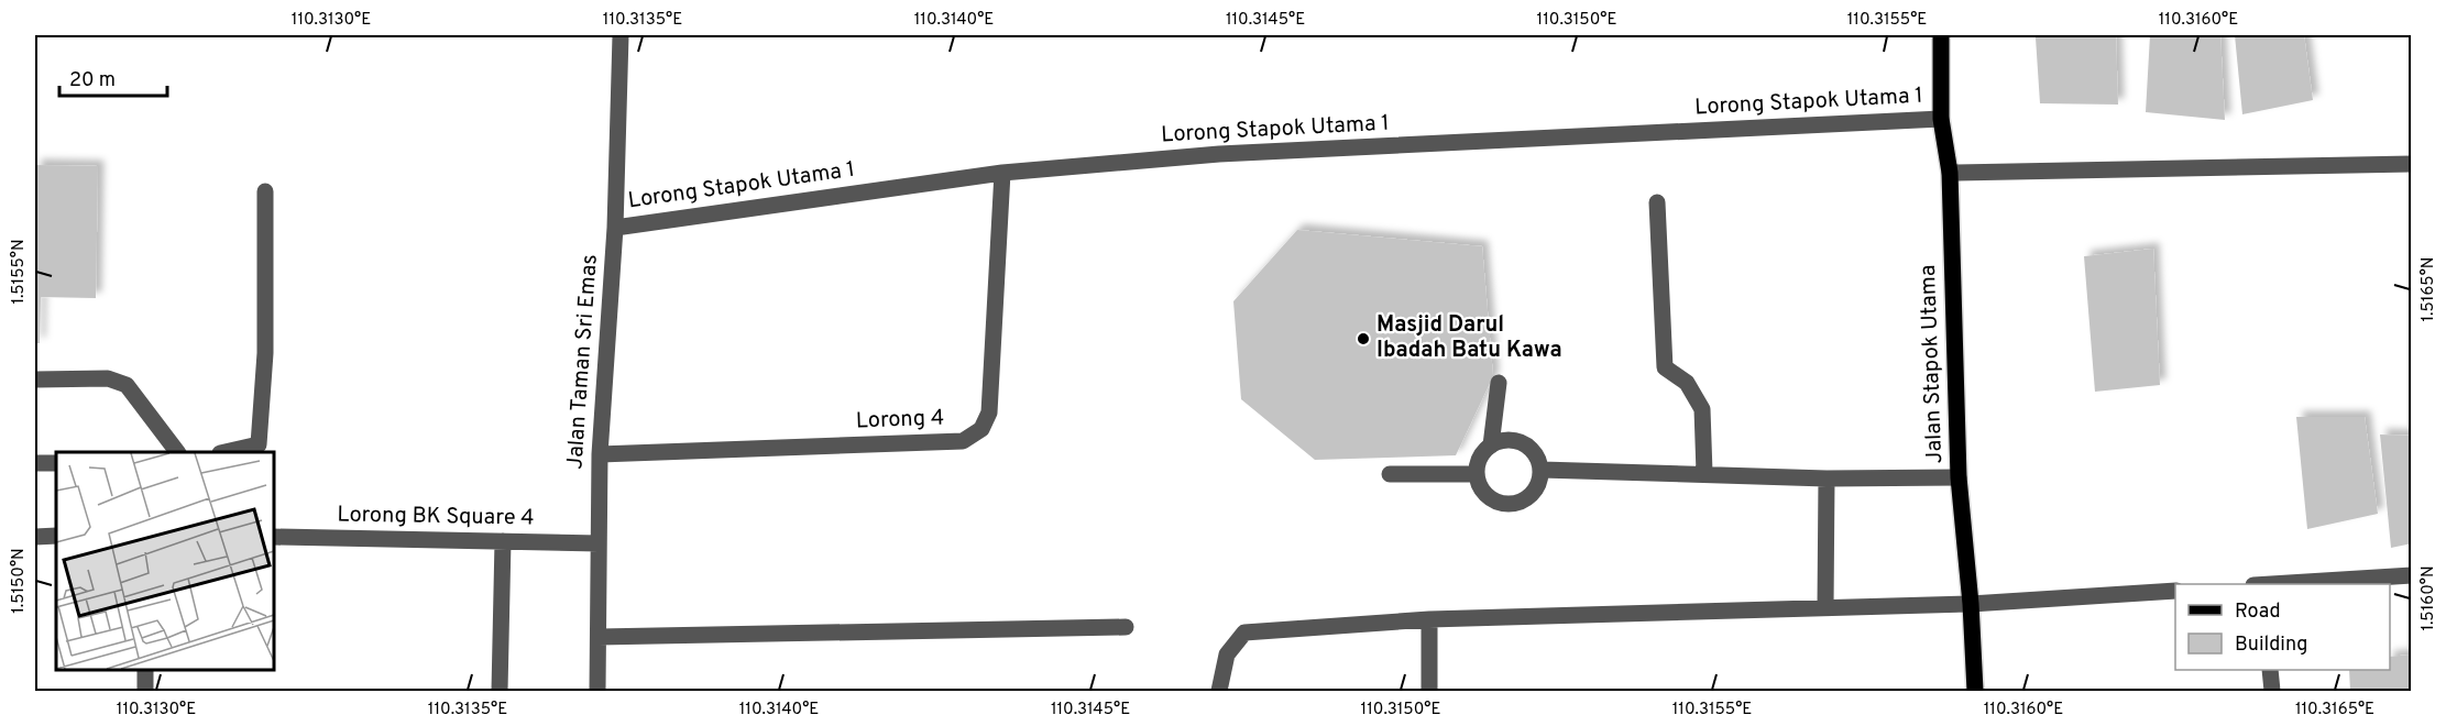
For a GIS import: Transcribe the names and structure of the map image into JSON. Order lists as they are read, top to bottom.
{
  "streets": {
    "main road": ["Jalan Stapok Utama"],
    "street": [
      "Lorong Stapok Utama 1",
      "Jalan Taman Sri Emas",
      "Lorong 4",
      "Lorong BK Square 4"
    ]
  },
  "crossings": [
    ["Lorong Stapok Utama 1", "Jalan Taman Sri Emas"],
    ["Lorong Stapok Utama 1", "Jalan Stapok Utama"],
    ["Lorong Stapok Utama 1", "Lorong 4"],
    ["Jalan Taman Sri Emas", "Lorong 4"],
    ["Jalan Taman Sri Emas", "Lorong BK Square 4"]
  ],
  "places": ["Masjid Darul Ibadah Batu Kawa"],
  "legend": ["Road", "Building"],
  "scale_bar": "20 m",
  "coordinates": [
    "110.3130°E",
    "110.3135°E",
    "110.3140°E",
    "110.3145°E",
    "110.3150°E",
    "110.3155°E",
    "110.3160°E",
    "1.5155°N",
    "1.5165°N",
    "1.5150°N",
    "1.5160°N",
    "110.3165°E"
  ]
}
